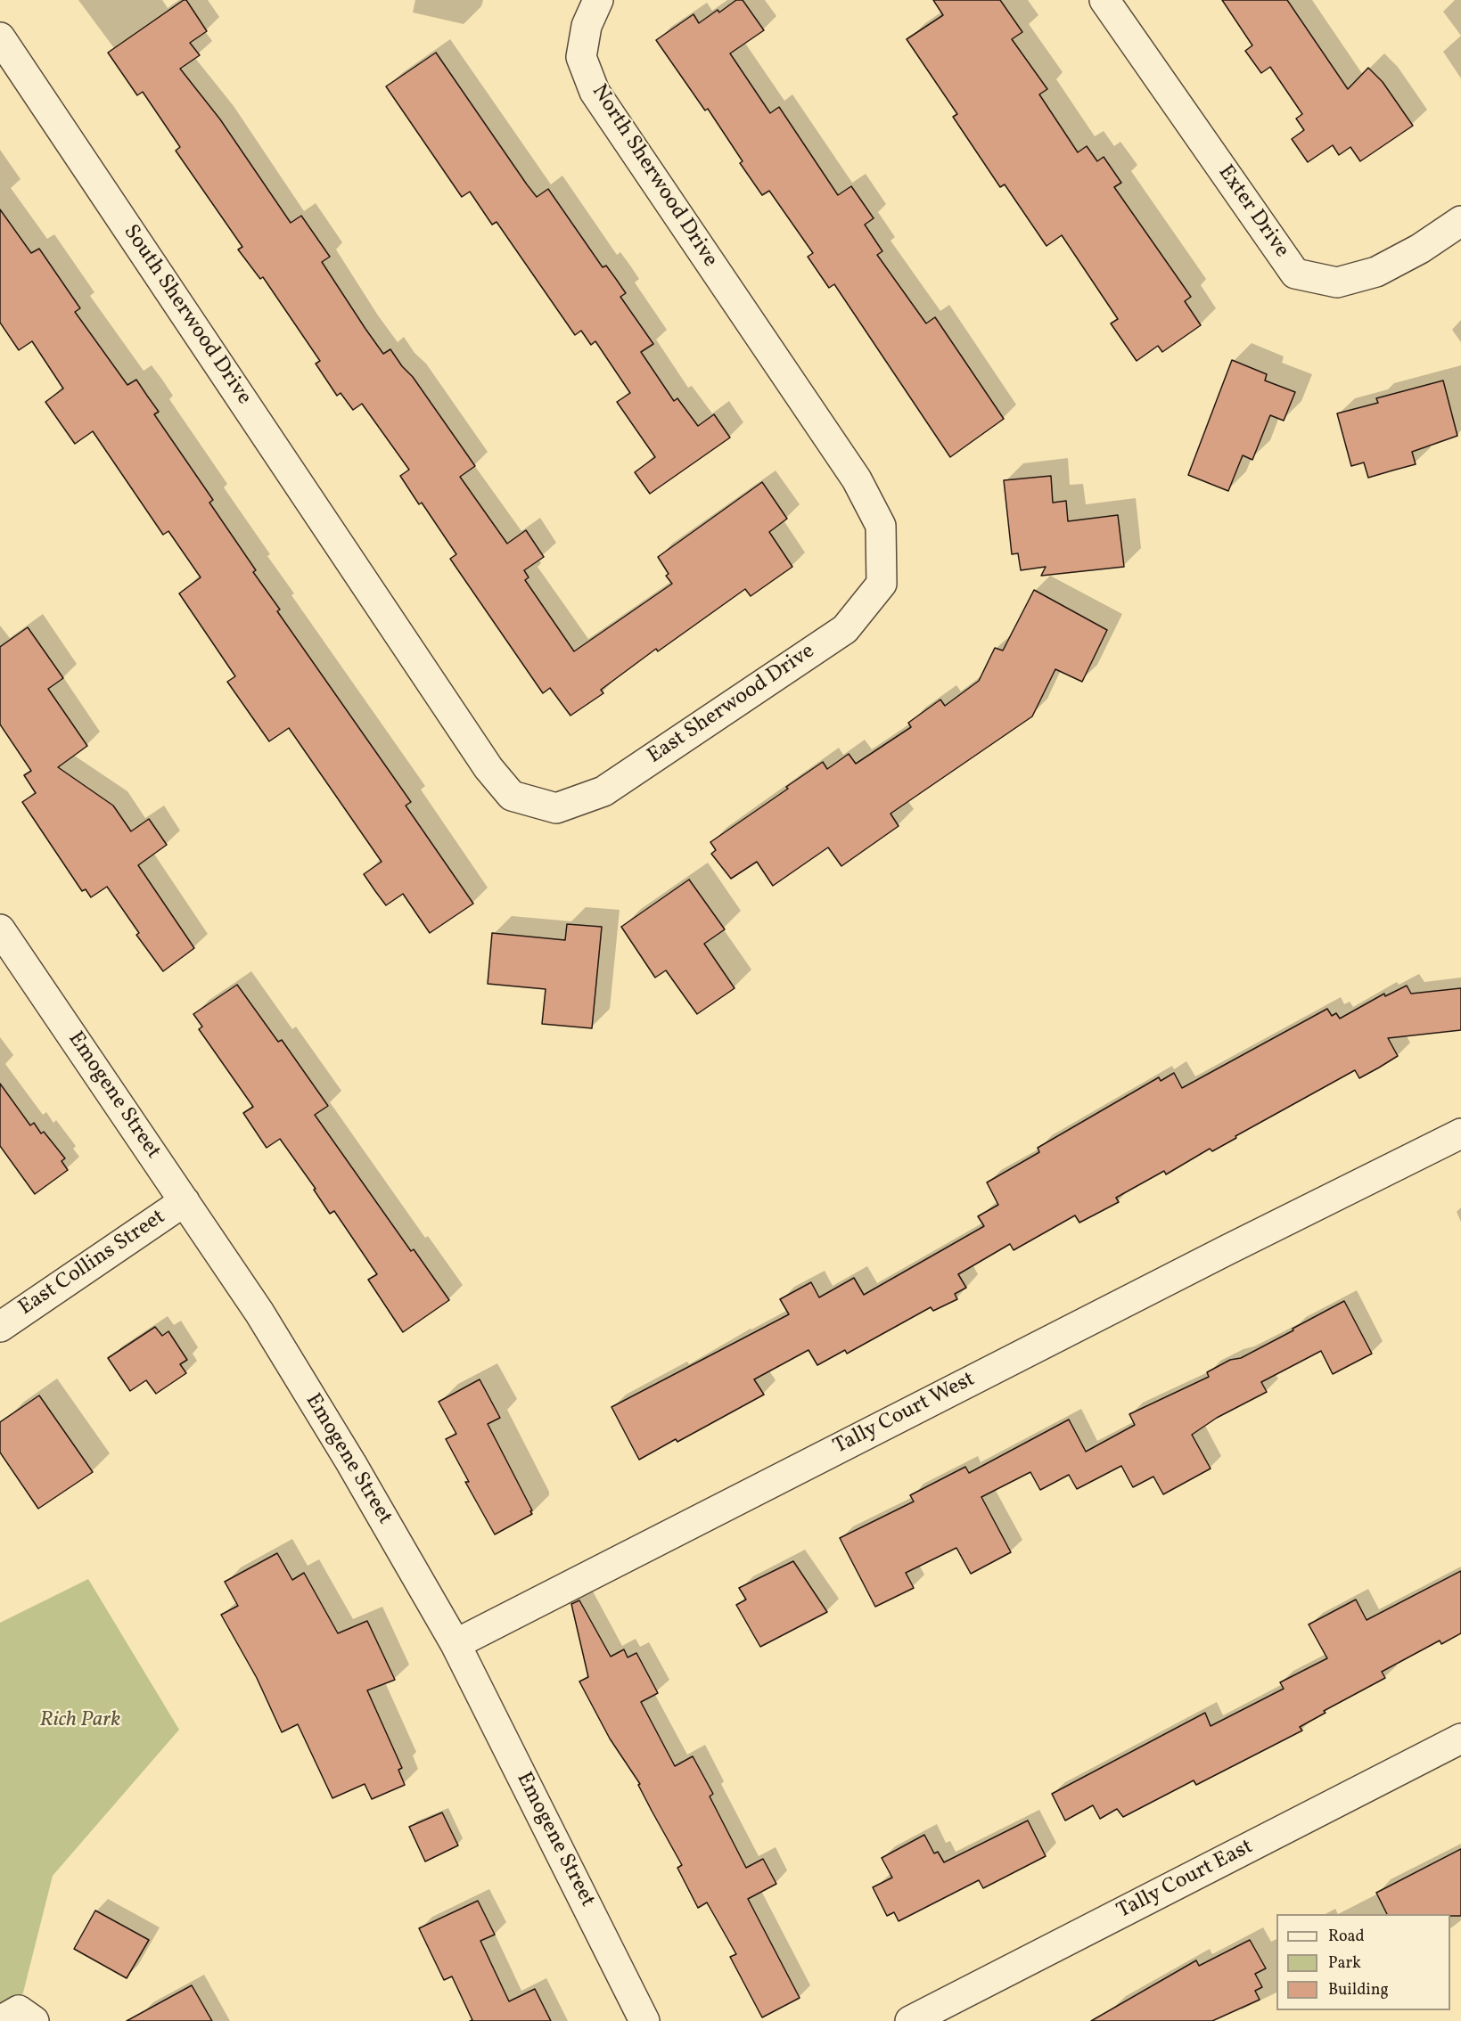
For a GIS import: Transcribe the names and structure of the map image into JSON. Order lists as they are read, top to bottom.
{
  "streets": {
    "street": [
      "North Sherwood Drive",
      "Exter Drive",
      "South Sherwood Drive",
      "East Sherwood Drive",
      "Emogene Street",
      "East Collins Street",
      "Tally Court West",
      "Tally Court East"
    ]
  },
  "crossings": [
    ["North Sherwood Drive", "East Sherwood Drive"],
    ["South Sherwood Drive", "East Sherwood Drive"],
    ["Emogene Street", "East Collins Street"],
    ["Emogene Street", "Tally Court West"]
  ],
  "parks": ["Rich Park"],
  "legend": ["Road", "Park", "Building"]
}
